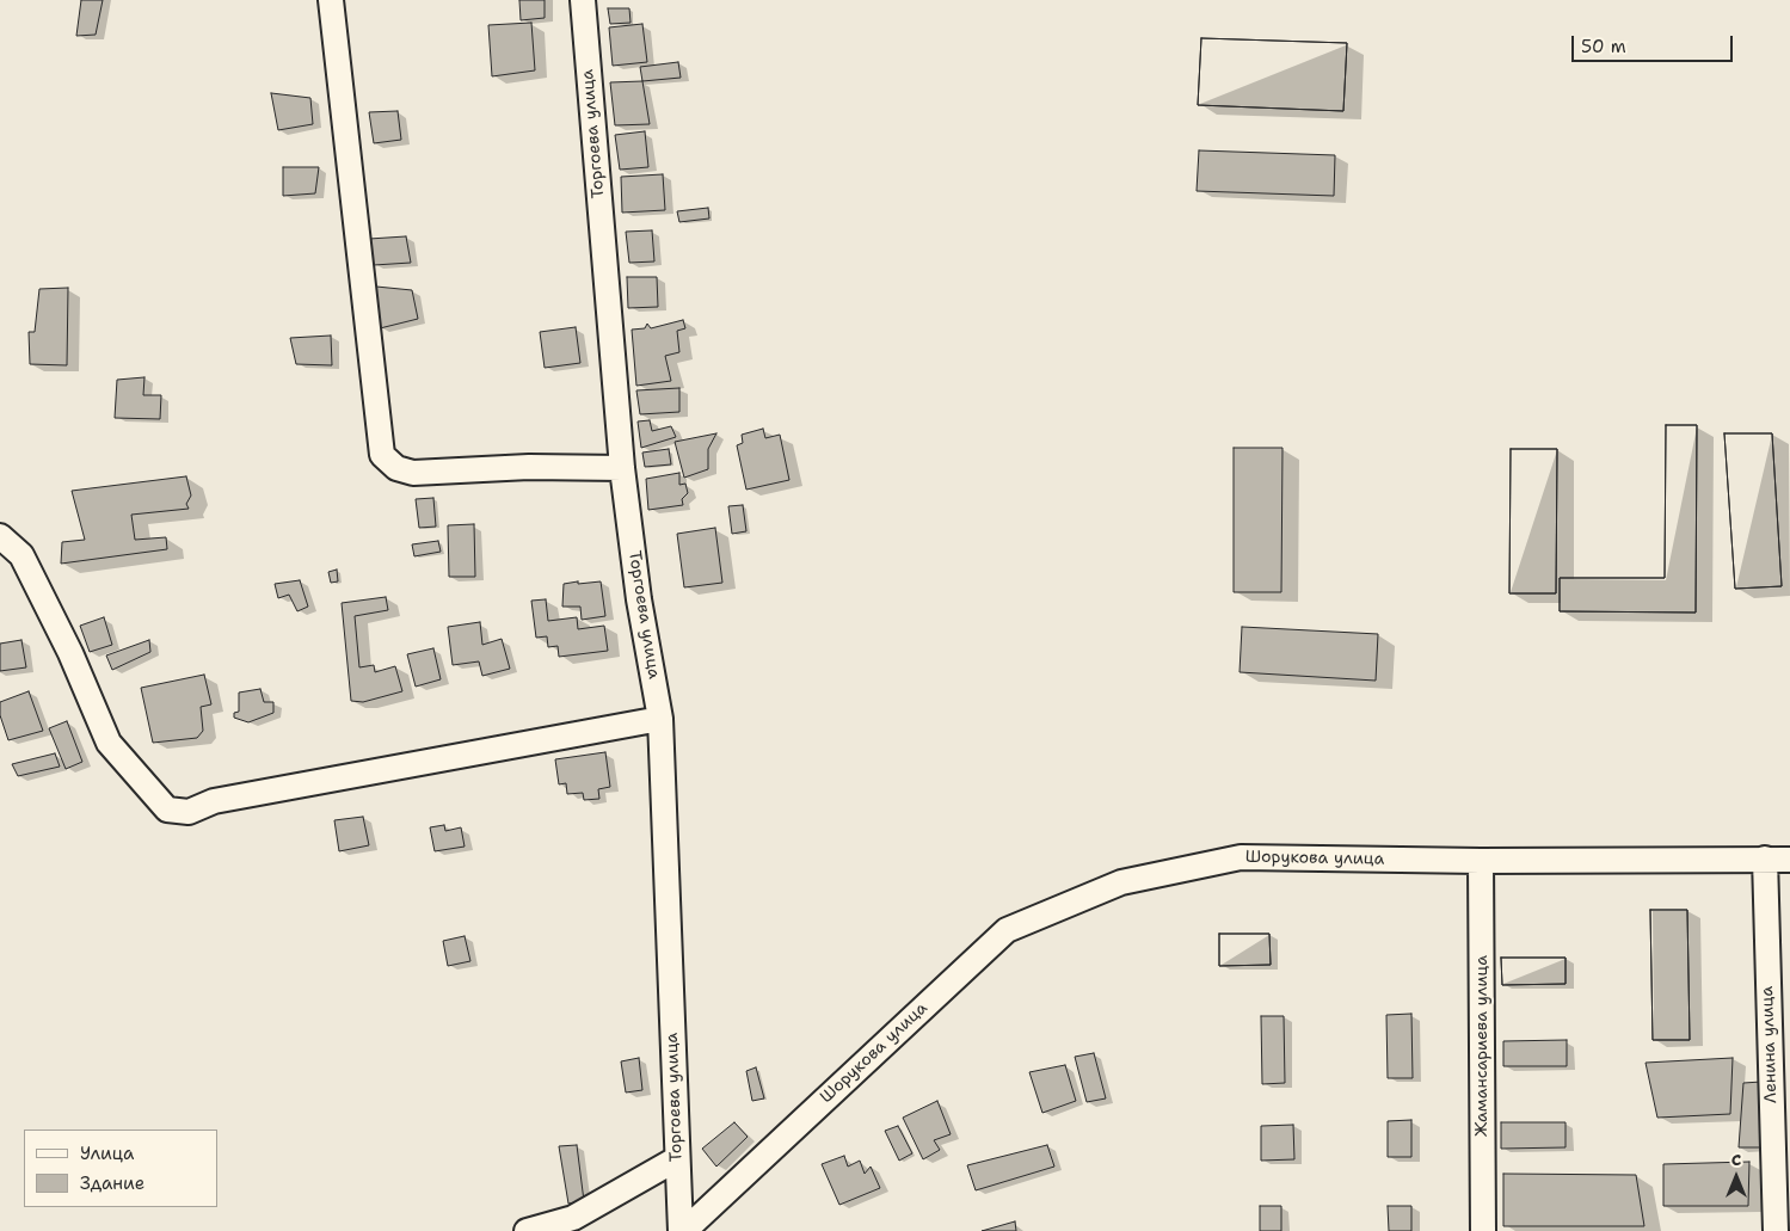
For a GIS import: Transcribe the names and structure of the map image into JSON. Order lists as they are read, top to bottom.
{
  "streets": {
    "street": [
      "Торгоева улица",
      "Шорукова улица",
      "Ленина улица",
      "Жамансариева улица"
    ]
  },
  "crossings": [
    ["Торгоева улица", "Шорукова улица"],
    ["Шорукова улица", "Ленина улица"],
    ["Шорукова улица", "Жамансариева улица"]
  ],
  "legend": ["Улица", "Здание"],
  "scale_bar": "50 m",
  "north": "top"
}
